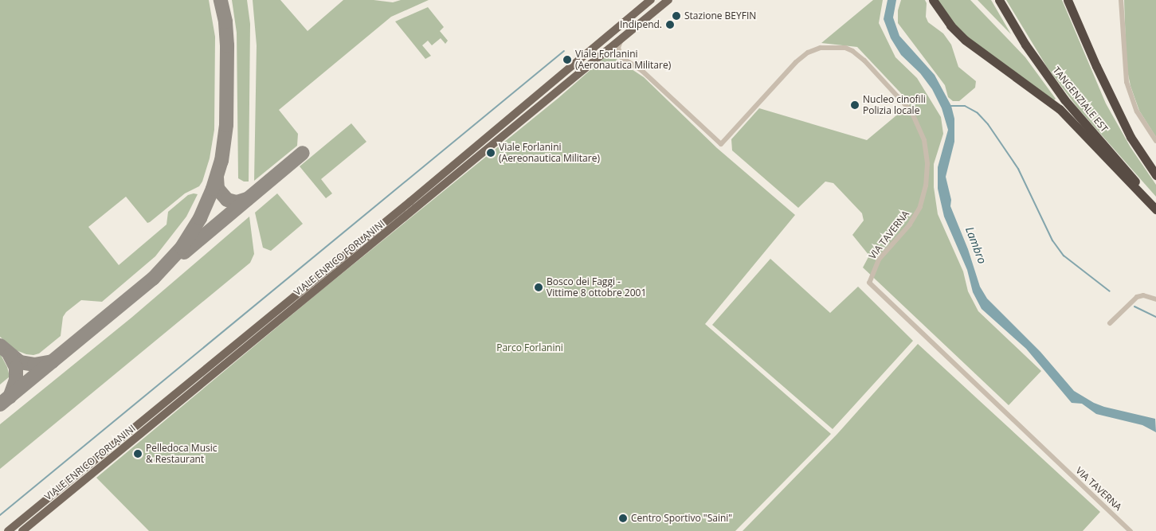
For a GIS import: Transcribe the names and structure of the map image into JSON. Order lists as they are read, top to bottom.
{
  "streets": {
    "highway": ["TANGENZIALE EST"],
    "main road": ["VIALE ENRICO FORLANINI"],
    "street": ["VIA TAVERNA"]
  },
  "crossings": [
    ["VIA TAVERNA", "VIALE ENRICO FORLANINI"]
  ],
  "water": ["Lambro"],
  "parks": ["Parco Forlanini"],
  "places": [
    "Stazione BEYFIN",
    "Indipend.",
    "Viale Forlanini (Aeronautica Militare)",
    "Nucleo cinofili Polizia locale",
    "Viale Forlanini (Aereonautica Militare)",
    "Bosco dei Faggi - Vittime 8 ottobre 2001",
    "Pelledoca Music & Restaurant",
    "Centro Sportivo \"Saini\""
  ]
}
